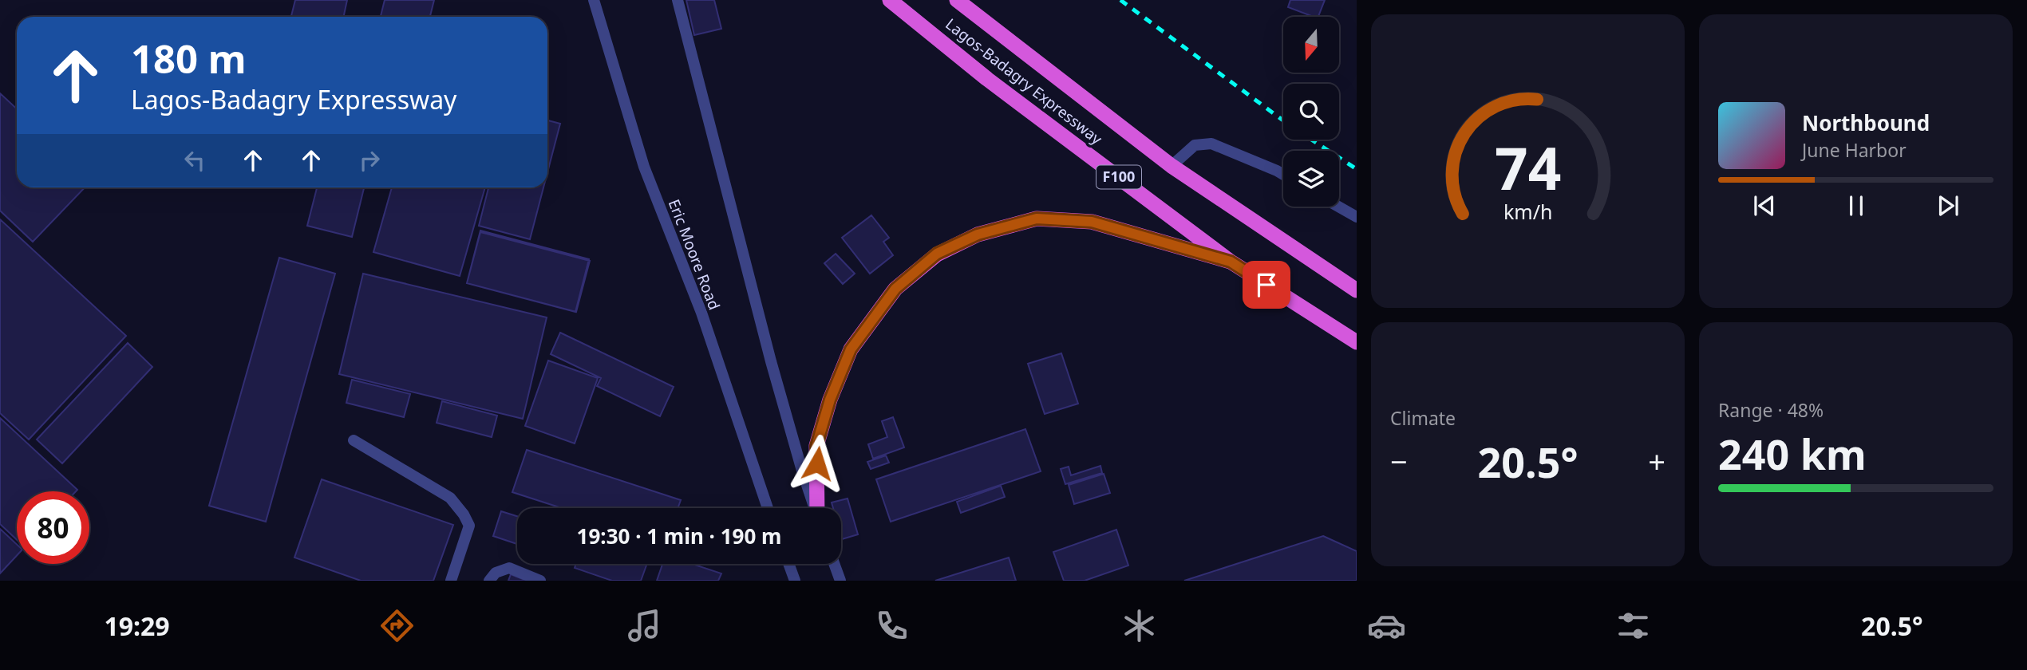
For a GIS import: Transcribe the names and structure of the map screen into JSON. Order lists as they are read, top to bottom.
{
  "streets": {
    "highway": ["Lagos-Badagry Expressway", "F100"],
    "street": ["Eric Moore Road"]
  },
  "north": "bottom",
  "page": {
    "turn": ["180 m", "Lagos-Badagry Expressway"],
    "song": ["Northbound", "June Harbor"],
    "tile": [
      "Climate",
      ["Range · 48%", "240 km"]
    ],
    "heat": ["−", "20.5°", "+"],
    "limit": "80",
    "trip": "19:30 · 1 min · 190 m",
    "tabs": ["19:29", "20.5°"],
    "gauge": ["74", "km/h"]
  }
}
